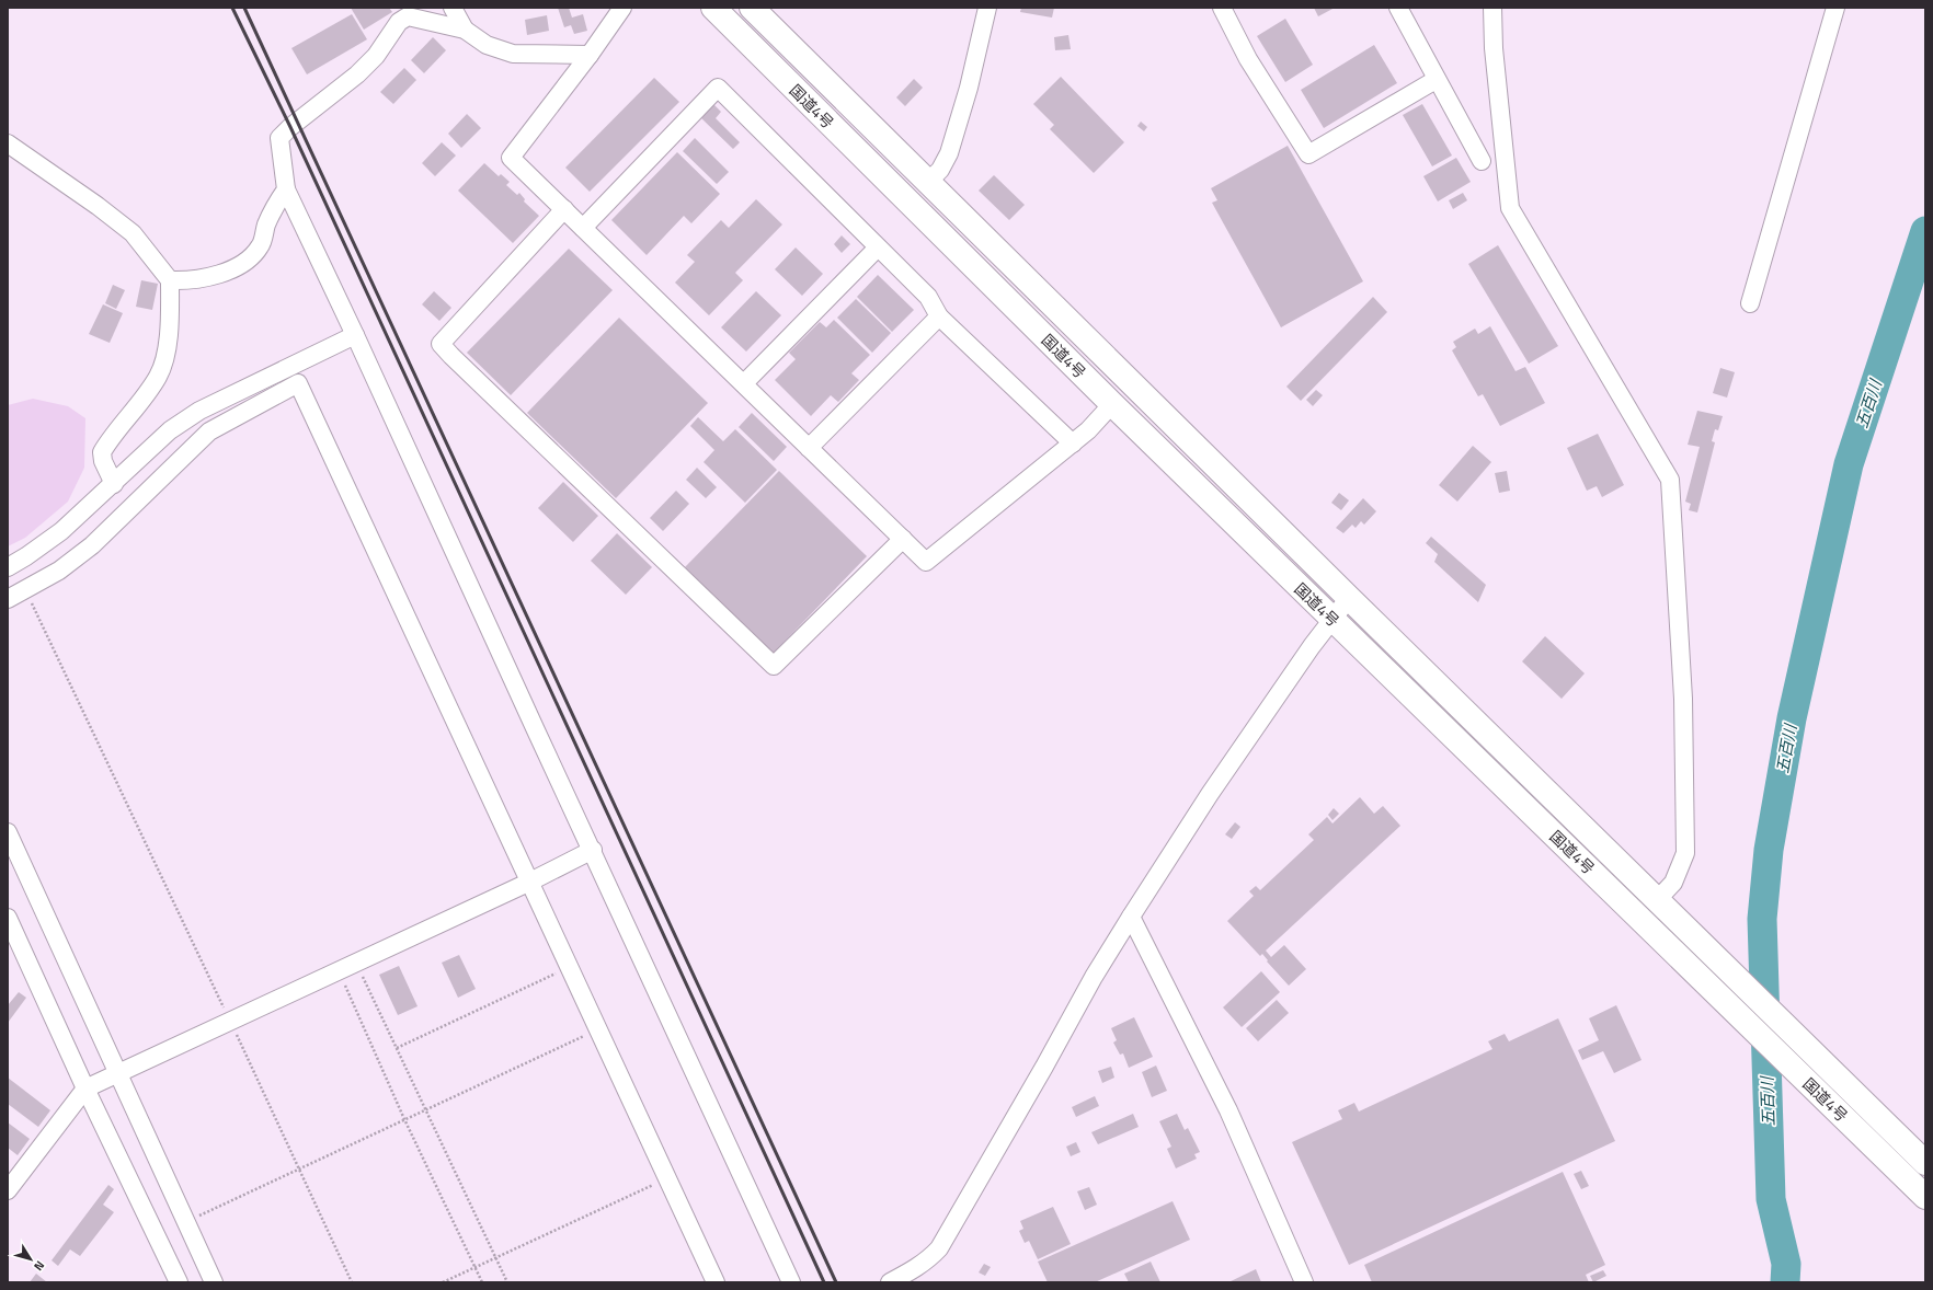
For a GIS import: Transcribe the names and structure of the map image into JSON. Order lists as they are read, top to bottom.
{
  "streets": {
    "highway": ["国道4号"]
  },
  "water": ["五百川"],
  "north": "bottom right"
}
